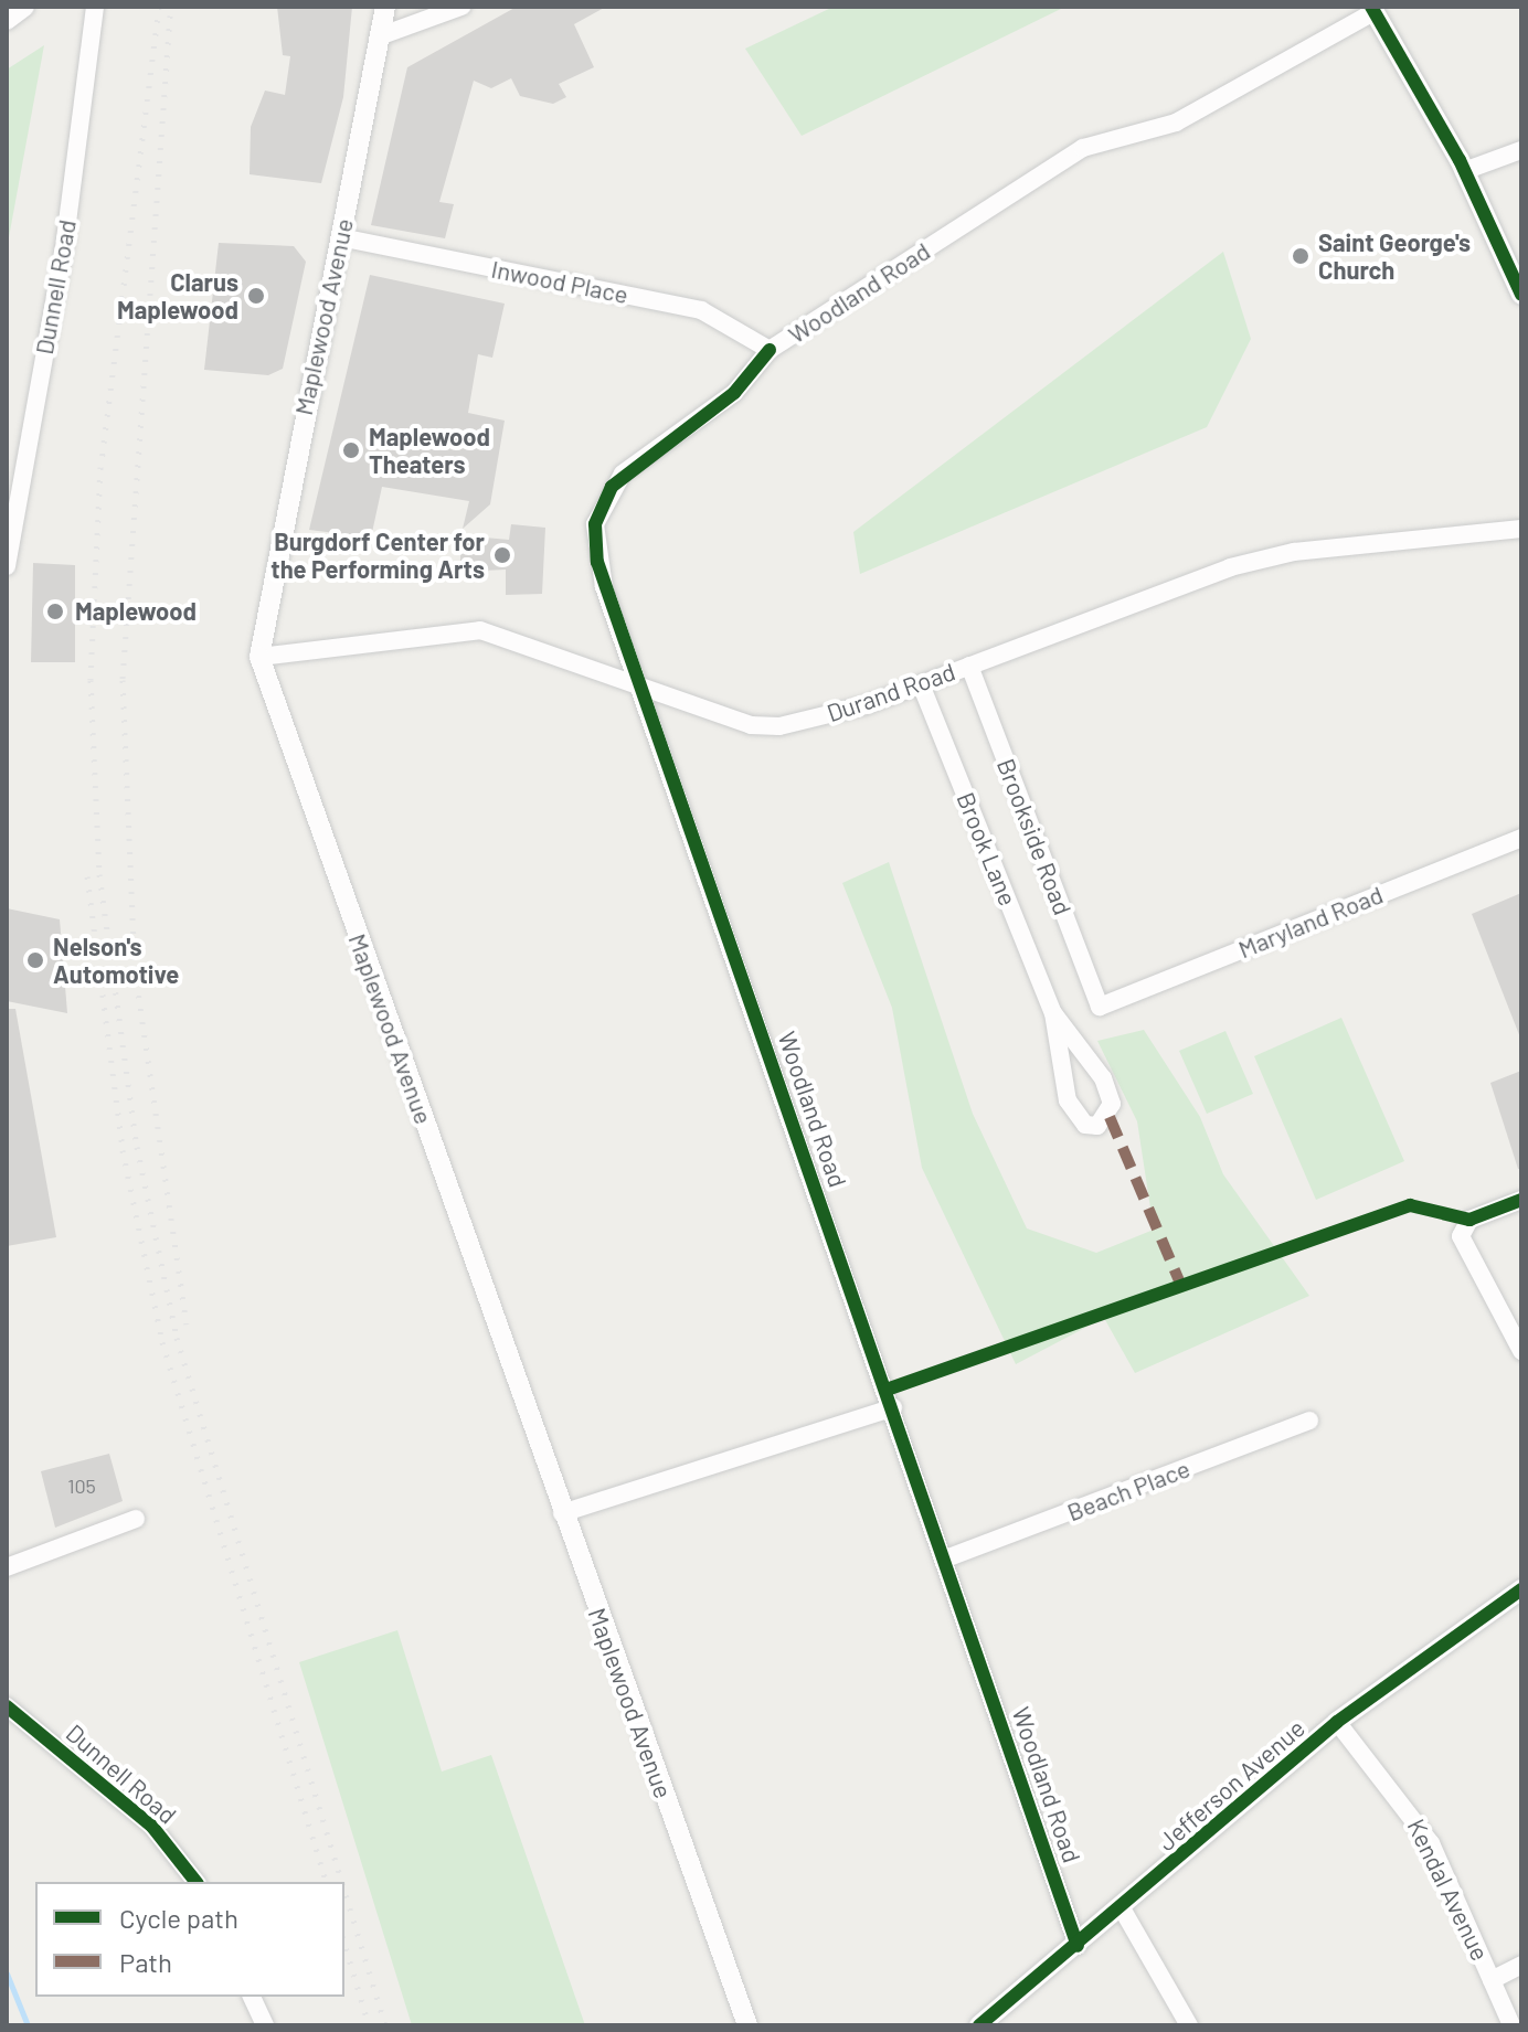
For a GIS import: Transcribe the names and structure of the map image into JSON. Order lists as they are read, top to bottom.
{
  "streets": {
    "street": [
      "Inwood Place",
      "Dunnell Road",
      "Woodland Road",
      "Maplewood Avenue",
      "Durand Road",
      "Brookside Road",
      "Brook Lane",
      "Maryland Road",
      "Beach Place",
      "Jefferson Avenue",
      "Kendal Avenue"
    ]
  },
  "crossings": [
    ["Inwood Place", "Woodland Road"],
    ["Inwood Place", "Maplewood Avenue"],
    ["Woodland Road", "Durand Road"],
    ["Woodland Road", "Beach Place"],
    ["Woodland Road", "Jefferson Avenue"],
    ["Maplewood Avenue", "Durand Road"],
    ["Durand Road", "Brookside Road"],
    ["Durand Road", "Brook Lane"],
    ["Brookside Road", "Maryland Road"],
    ["Jefferson Avenue", "Kendal Avenue"]
  ],
  "places": [
    "Saint George's Church",
    "Clarus Maplewood",
    "Maplewood Theaters",
    "Burgdorf Center for the Performing Arts",
    "Maplewood",
    "Nelson's Automotive"
  ],
  "house_numbers": ["105"],
  "legend": ["Cycle path", "Path"]
}
